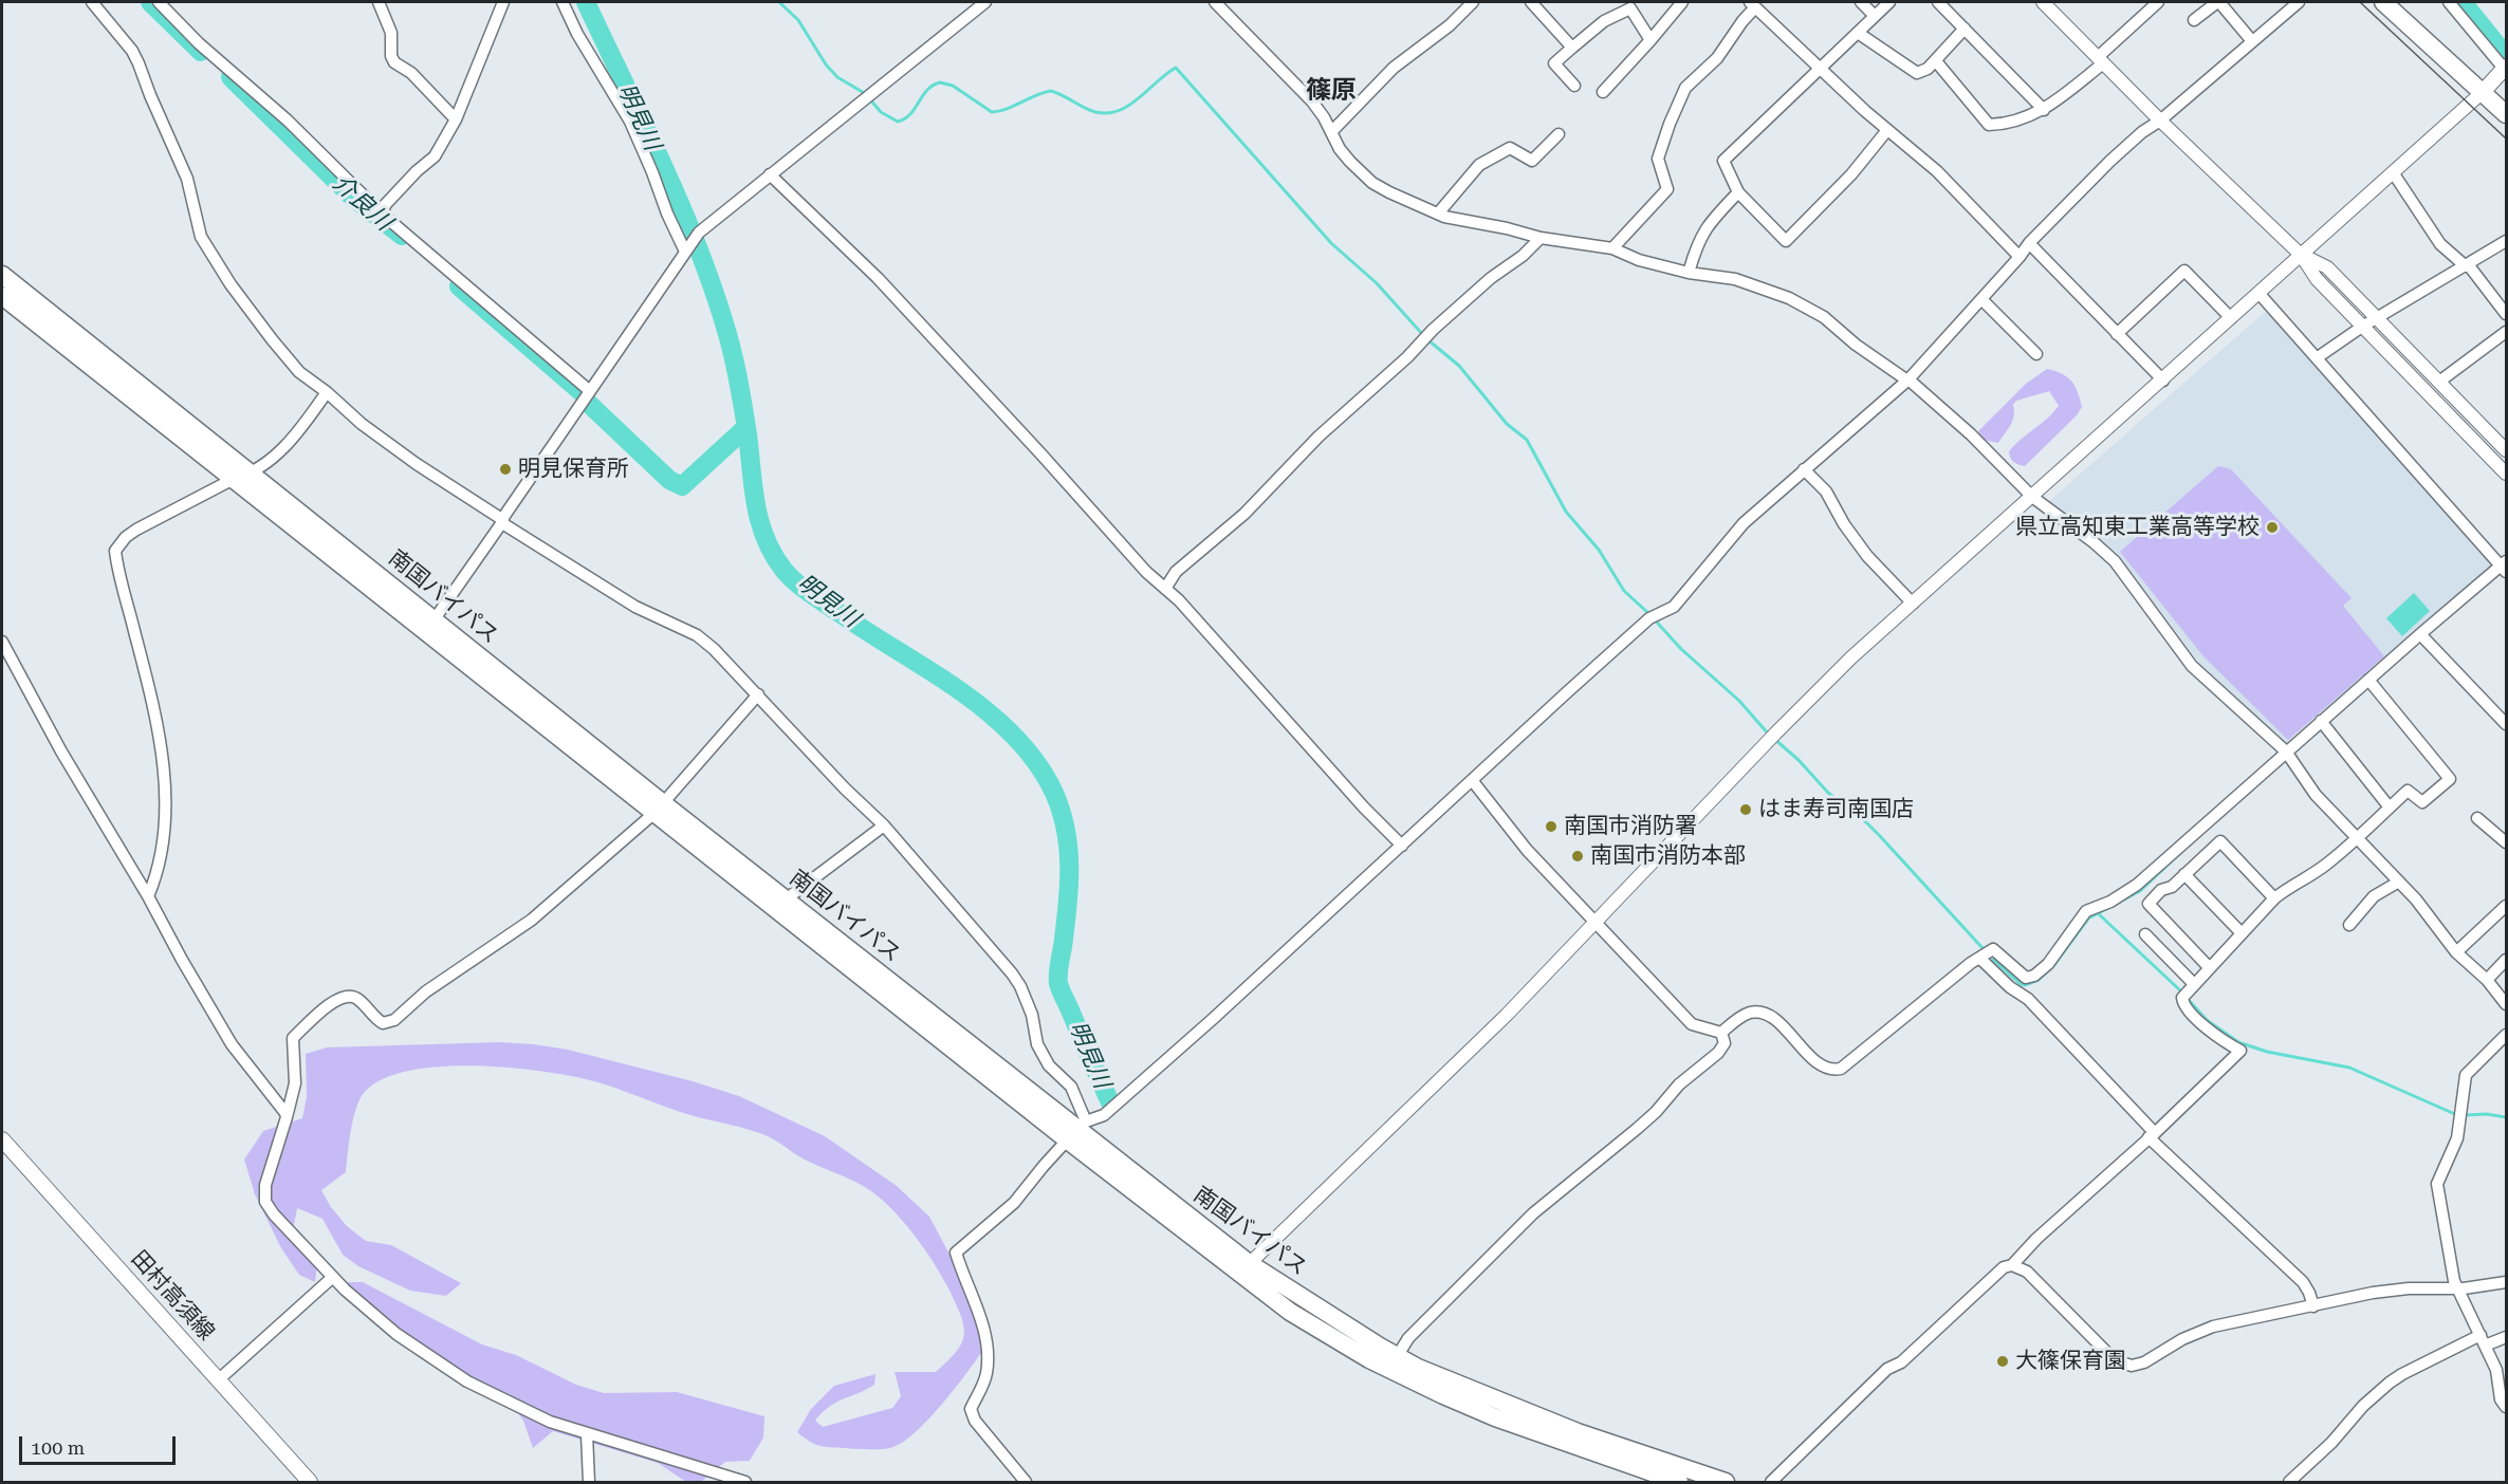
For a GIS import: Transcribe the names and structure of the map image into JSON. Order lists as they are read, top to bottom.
{
  "streets": {
    "highway": ["南国バイパス"],
    "main road": ["田村高須線"]
  },
  "districts": ["篠原"],
  "water": ["明見川", "介良川"],
  "places": [
    "明見保育所",
    "県立高知東工業高等学校",
    "はま寿司南国店",
    "南国市消防署",
    "南国市消防本部",
    "大篠保育園"
  ],
  "scale_bar": "100 m"
}
